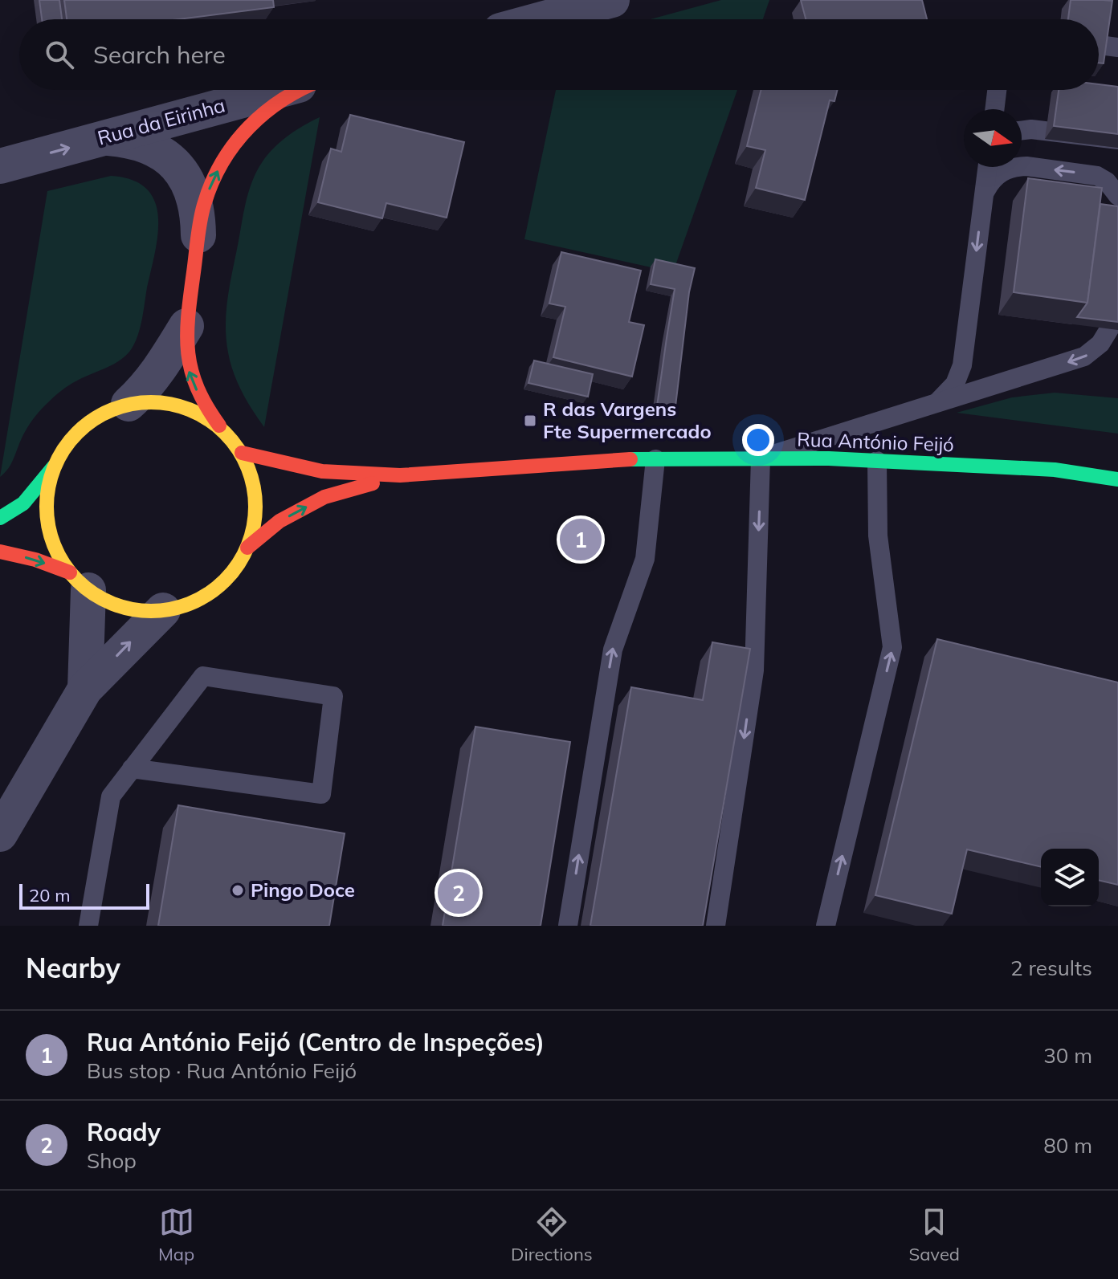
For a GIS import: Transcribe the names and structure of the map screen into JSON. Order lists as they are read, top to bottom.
{
  "streets": {
    "street": ["Rua da Eirinha", "Rua António Feijó"]
  },
  "one_way": ["Rua da Eirinha"],
  "places": {
    "transit": ["R das Vargens Fte Supermercado"],
    "other": ["Pingo Doce"]
  },
  "scale_bar": "20 m",
  "north": "right",
  "page": {
    "search": "Search here",
    "pins": ["1", "2"],
    "scale": "20 m",
    "heading": ["Nearby", "2 results"],
    "list": [
      {
        "mark": "1",
        "name": "Rua António Feijó (Centro de Inspeções)",
        "note": "Bus stop · Rua António Feijó",
        "value": "30 m"
      },
      {
        "mark": "2",
        "name": "Roady",
        "note": "Shop",
        "value": "80 m"
      }
    ],
    "nav": ["Map", "Directions", "Saved"]
  }
}
